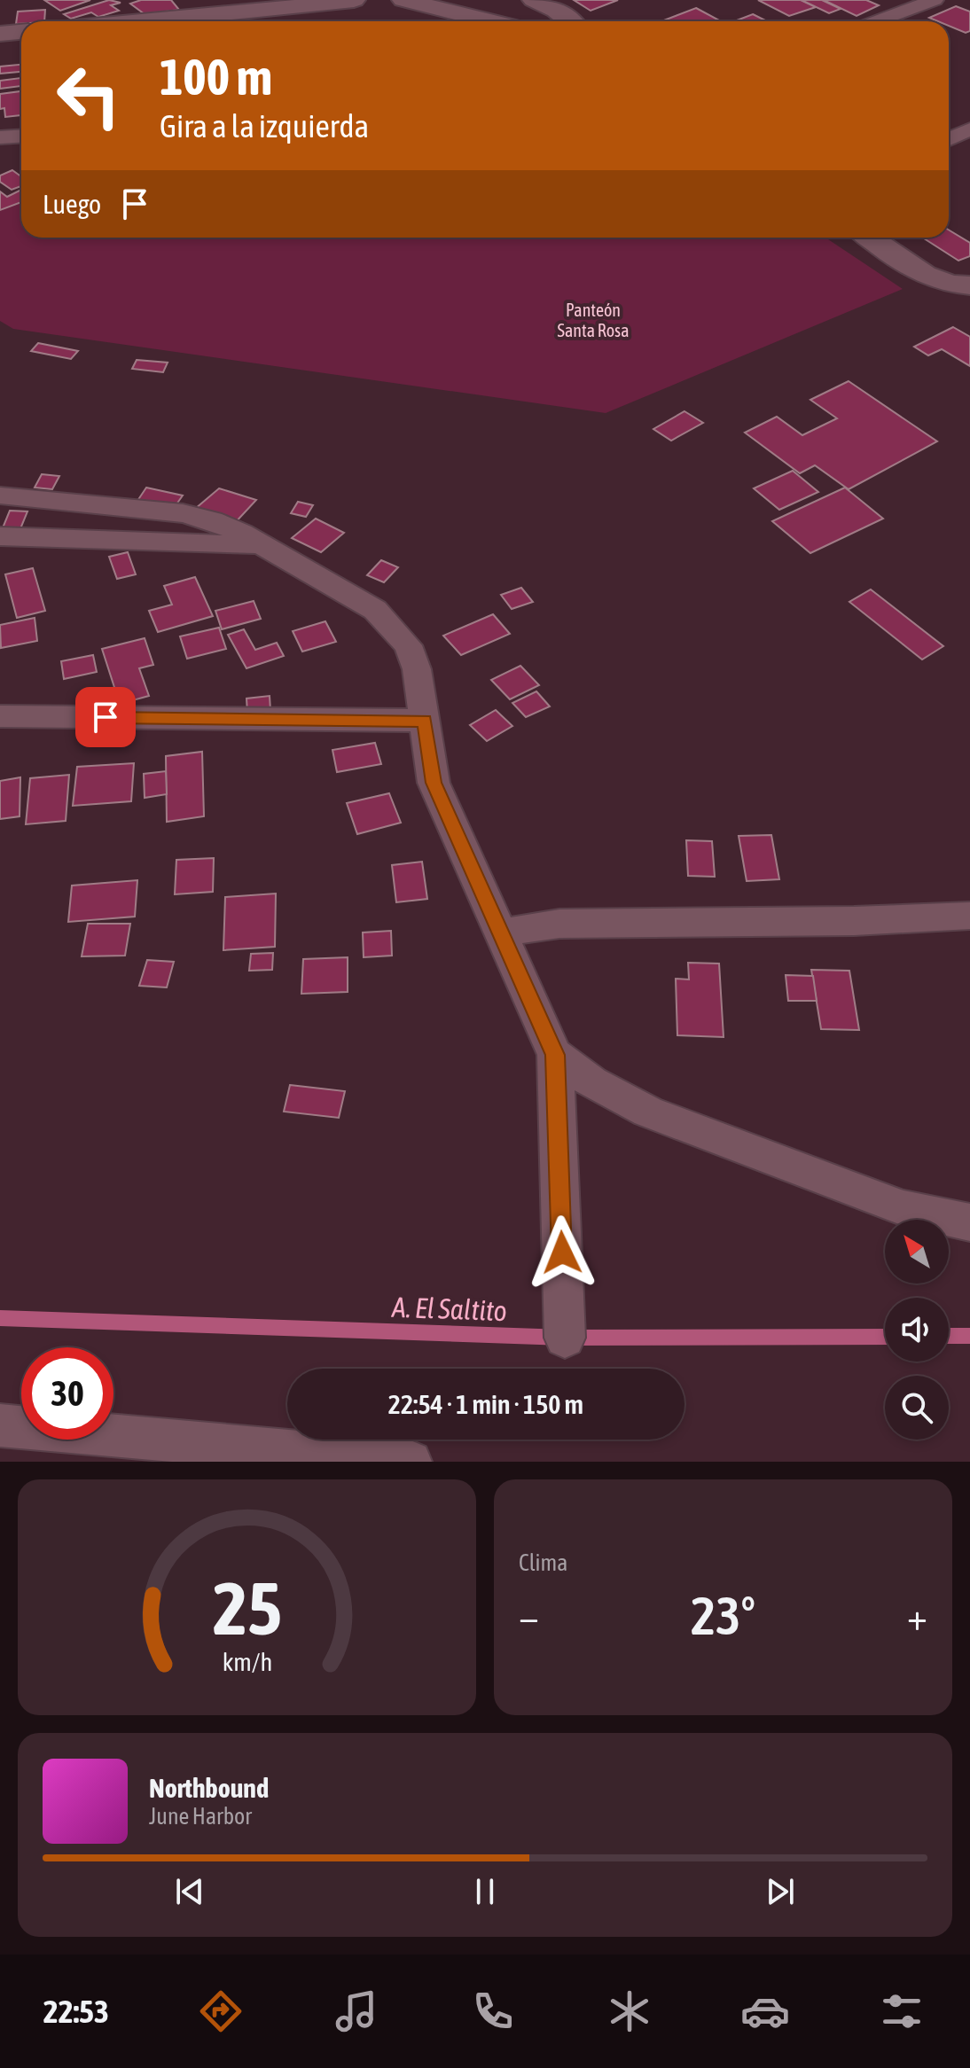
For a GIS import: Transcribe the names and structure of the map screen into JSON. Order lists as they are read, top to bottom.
{
  "water": ["A. El Saltito"],
  "parks": ["Panteón Santa Rosa"],
  "north": "top left",
  "page": {
    "turn": ["100 m", "Gira a la izquierda"],
    "then": "Luego",
    "limit": "30",
    "trip": "22:54 · 1 min · 150 m",
    "tile": "Clima",
    "heat": ["−", "23°", "+"],
    "song": ["Northbound", "June Harbor"],
    "tabs": "22:53",
    "gauge": ["25", "km/h"]
  }
}
